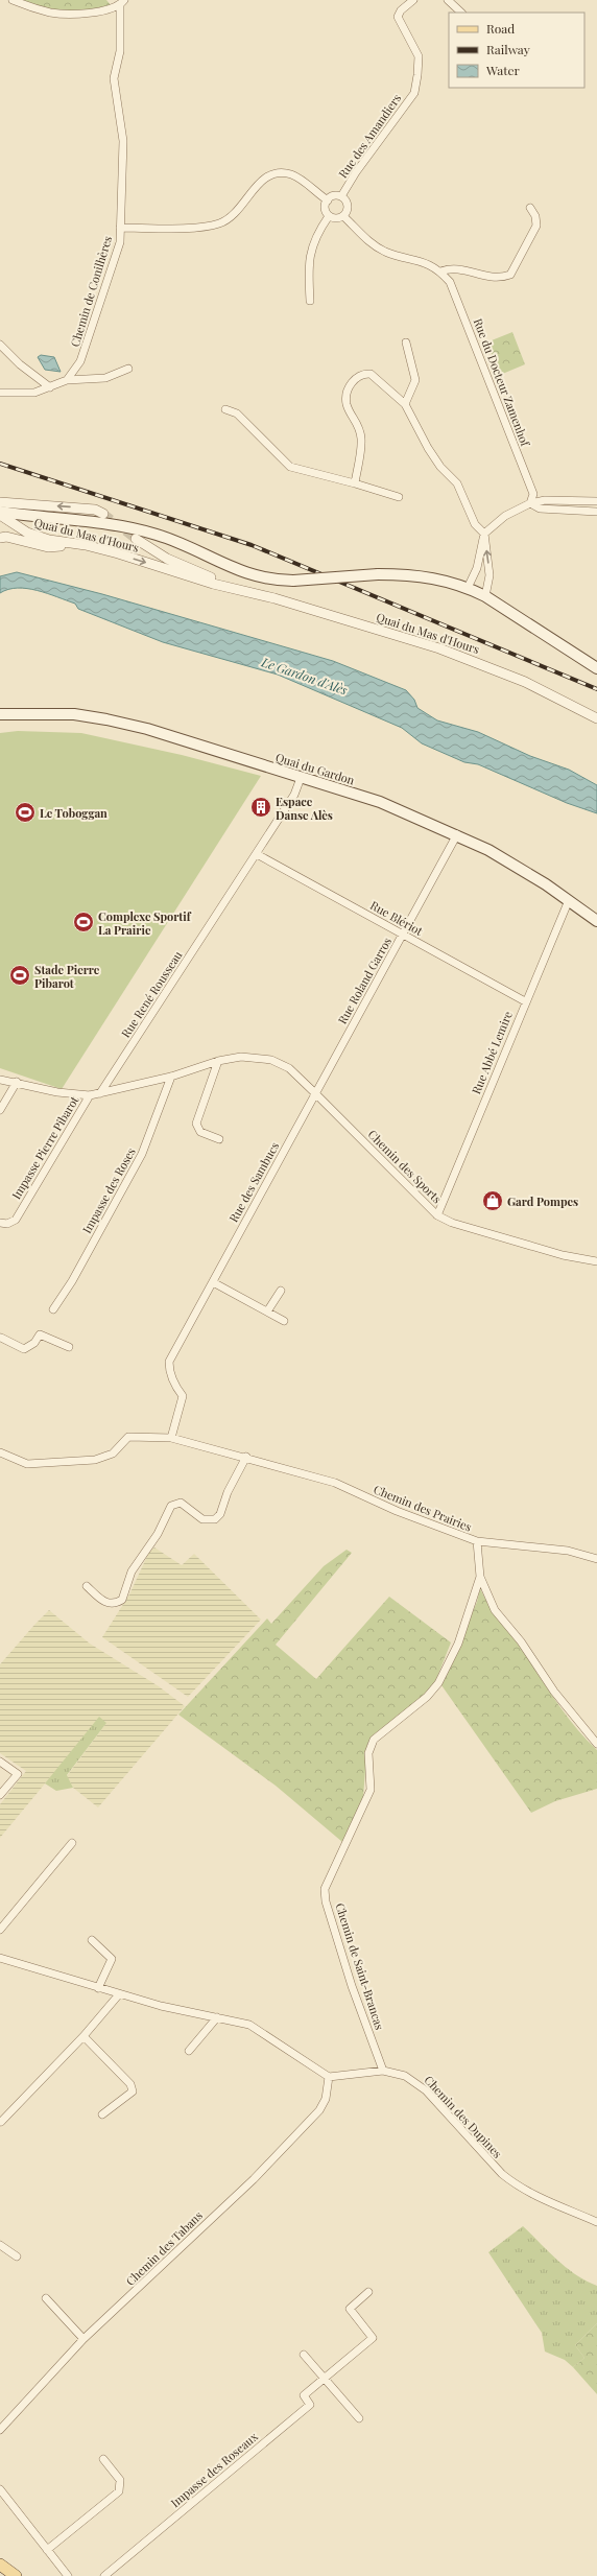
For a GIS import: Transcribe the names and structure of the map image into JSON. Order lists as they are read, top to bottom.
{
  "streets": {
    "main road": ["Quai du Gardon"],
    "street": [
      "Rue des Amandiers",
      "Chemin de Conilhères",
      "Rue du Docteur Zamenhof",
      "Quai du Mas d'Hours",
      "Rue Blériot",
      "Rue Roland Garros",
      "Rue René Rousseau",
      "Rue Abbé Lemire",
      "Impasse Pierre Pibarot",
      "Chemin des Sports",
      "Rue des Sambucs",
      "Impasse des Roses",
      "Chemin des Prairies",
      "Chemin de Saint-Brancas",
      "Chemin des Dupines",
      "Chemin des Tabans",
      "Impasse des Roseaux"
    ]
  },
  "crossings": [
    ["Rue des Amandiers", "Rue du Docteur Zamenhof"],
    ["Quai du Gardon", "Rue Roland Garros"],
    ["Quai du Gardon", "Rue René Rousseau"],
    ["Quai du Gardon", "Rue Abbé Lemire"],
    ["Rue Blériot", "Rue Roland Garros"],
    ["Rue Blériot", "Rue René Rousseau"],
    ["Rue Blériot", "Rue Abbé Lemire"],
    ["Rue Roland Garros", "Chemin des Sports"],
    ["Rue Roland Garros", "Rue des Sambucs"],
    ["Rue René Rousseau", "Chemin des Sports"],
    ["Rue Abbé Lemire", "Chemin des Sports"],
    ["Impasse Pierre Pibarot", "Chemin des Sports"],
    ["Chemin des Sports", "Rue des Sambucs"],
    ["Chemin des Sports", "Impasse des Roses"],
    ["Rue des Sambucs", "Chemin des Prairies"],
    ["Chemin des Prairies", "Chemin de Saint-Brancas"],
    ["Chemin de Saint-Brancas", "Chemin des Dupines"],
    ["Chemin des Dupines", "Chemin des Tabans"]
  ],
  "water": ["Le Gardon d'Alès"],
  "places": {
    "building": ["Espace Danse Alès"],
    "sports": ["Le Toboggan", "Complexe Sportif La Prairie", "Stade Pierre Pibarot"],
    "shop": ["Gard Pompes"]
  },
  "legend": ["Road", "Railway", "Water"]
}
